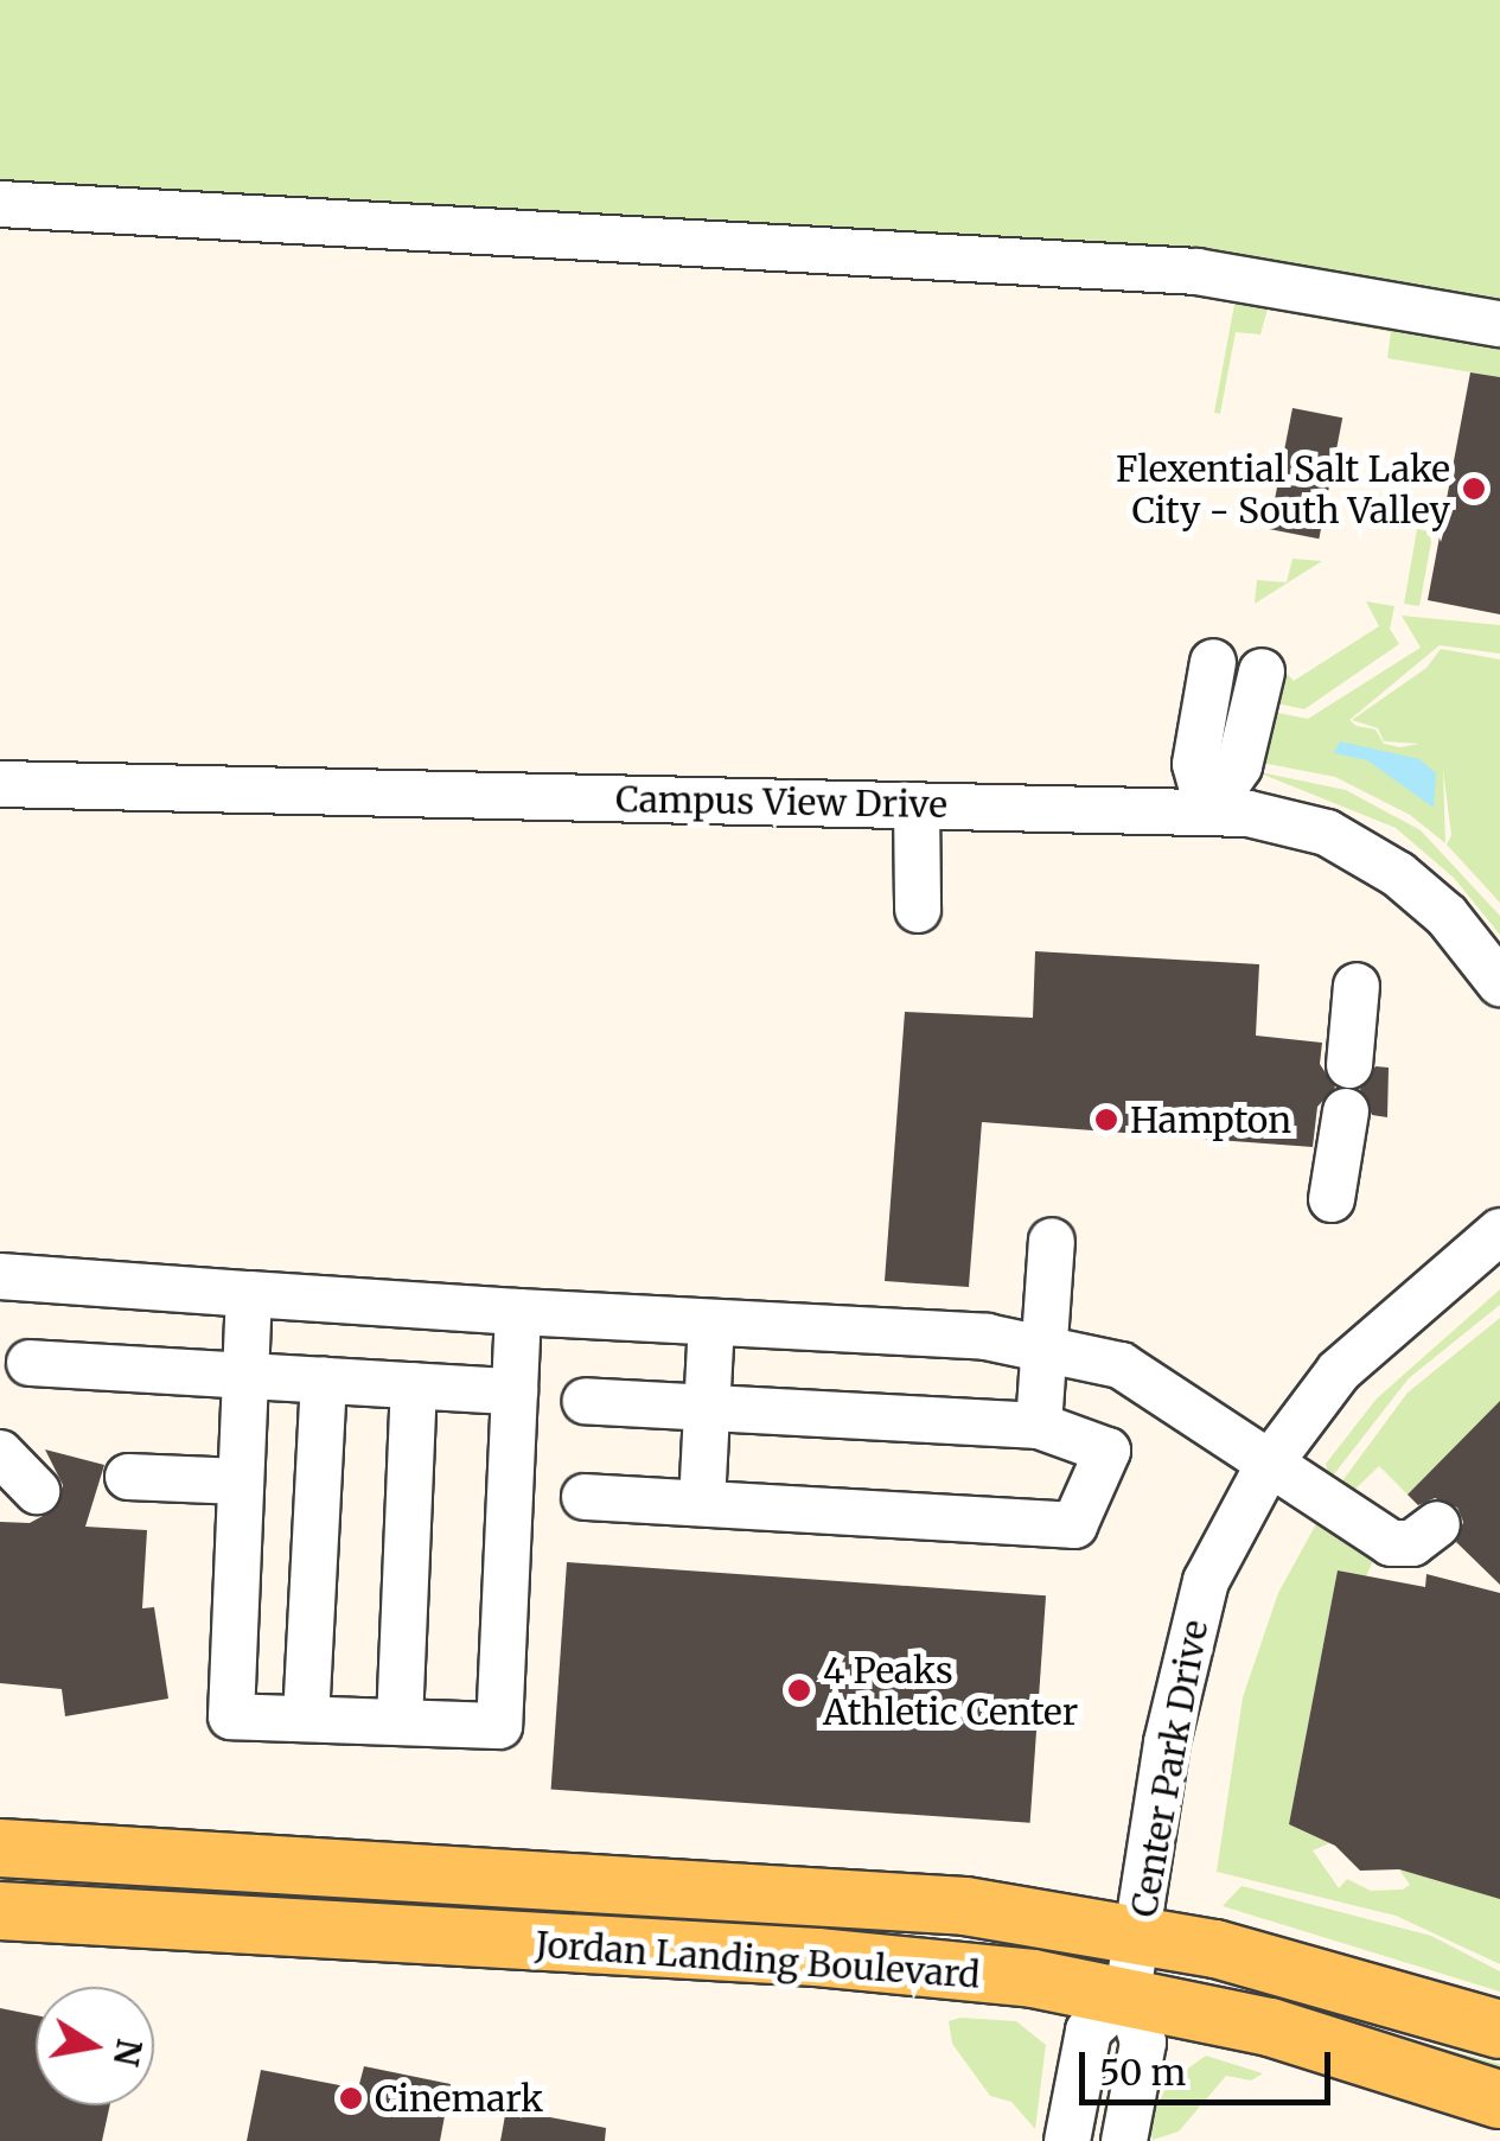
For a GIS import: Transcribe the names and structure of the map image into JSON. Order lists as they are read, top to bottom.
{
  "streets": {
    "main road": ["Jordan Landing Boulevard"],
    "street": ["Campus View Drive", "Center Park Drive"]
  },
  "crossings": [
    ["Center Park Drive", "Jordan Landing Boulevard"]
  ],
  "places": [
    "Flexential Salt Lake City - South Valley",
    "Hampton",
    "4 Peaks Athletic Center",
    "Cinemark"
  ],
  "scale_bar": "50 m",
  "north": "right"
}
